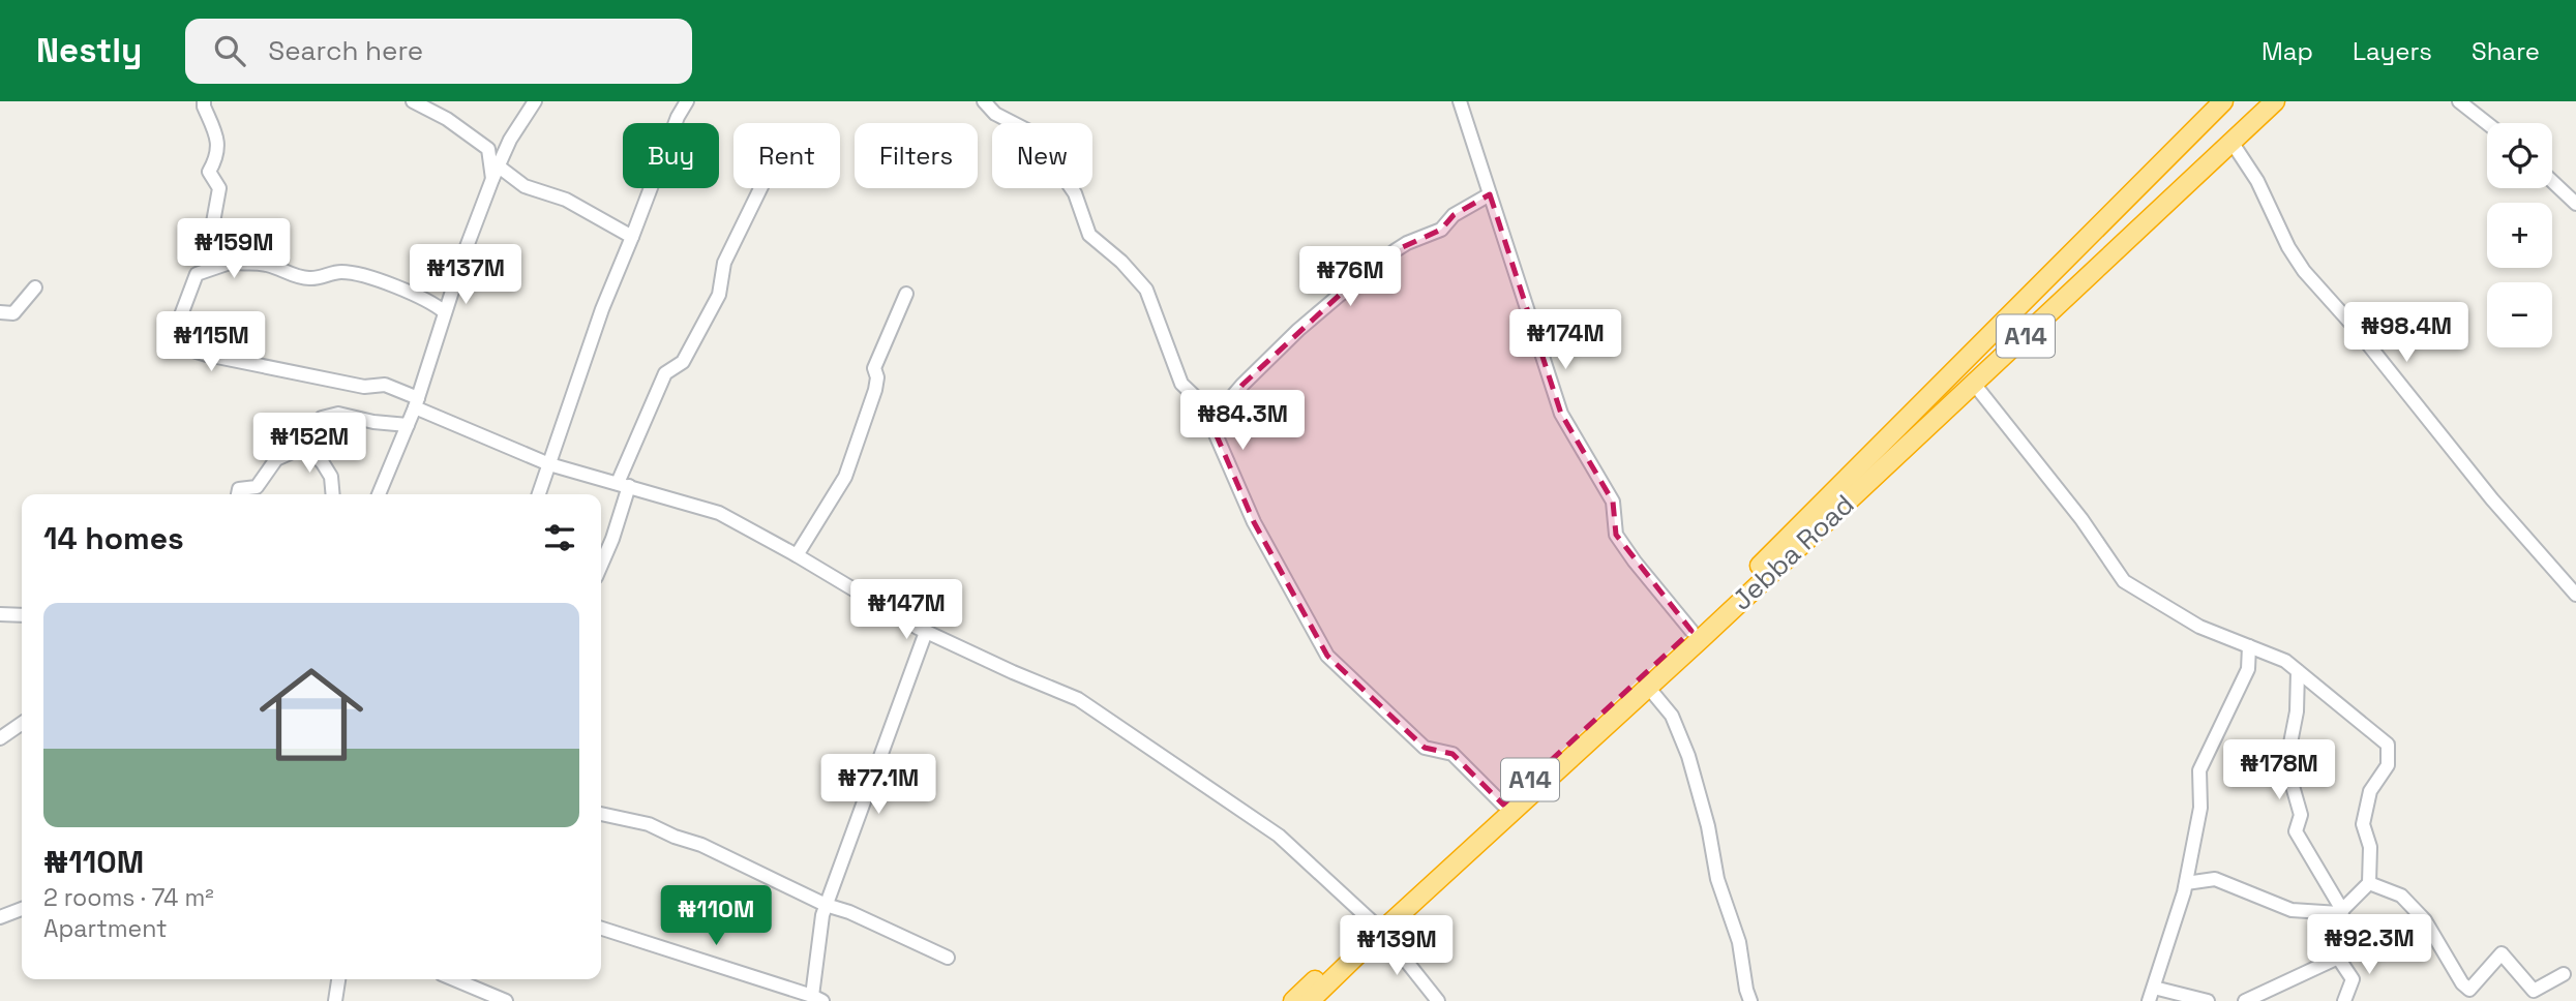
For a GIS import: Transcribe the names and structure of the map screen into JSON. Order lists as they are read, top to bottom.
{
  "streets": {
    "highway": ["A14", "Jebba Road"]
  },
  "page": {
    "header": "Nestly",
    "search": "Search here",
    "nav": ["Map", "Layers", "Share"],
    "map_buttons": ["+", "−"],
    "chip": [
      "Buy",
      "Rent",
      "Filters",
      "New"
    ],
    "price": [
      "₦159M",
      "₦137M",
      "₦76M",
      "₦98.4M",
      "₦174M",
      "₦115M",
      "₦84.3M",
      "₦152M",
      "₦147M",
      "₦178M",
      "₦77.1M",
      "₦110M",
      "₦92.3M",
      "₦139M"
    ],
    "heading": "14 homes",
    "list": [
      {
        "name": "₦110M",
        "note": "2 rooms · 74 m² · Apartment"
      }
    ]
  }
}
